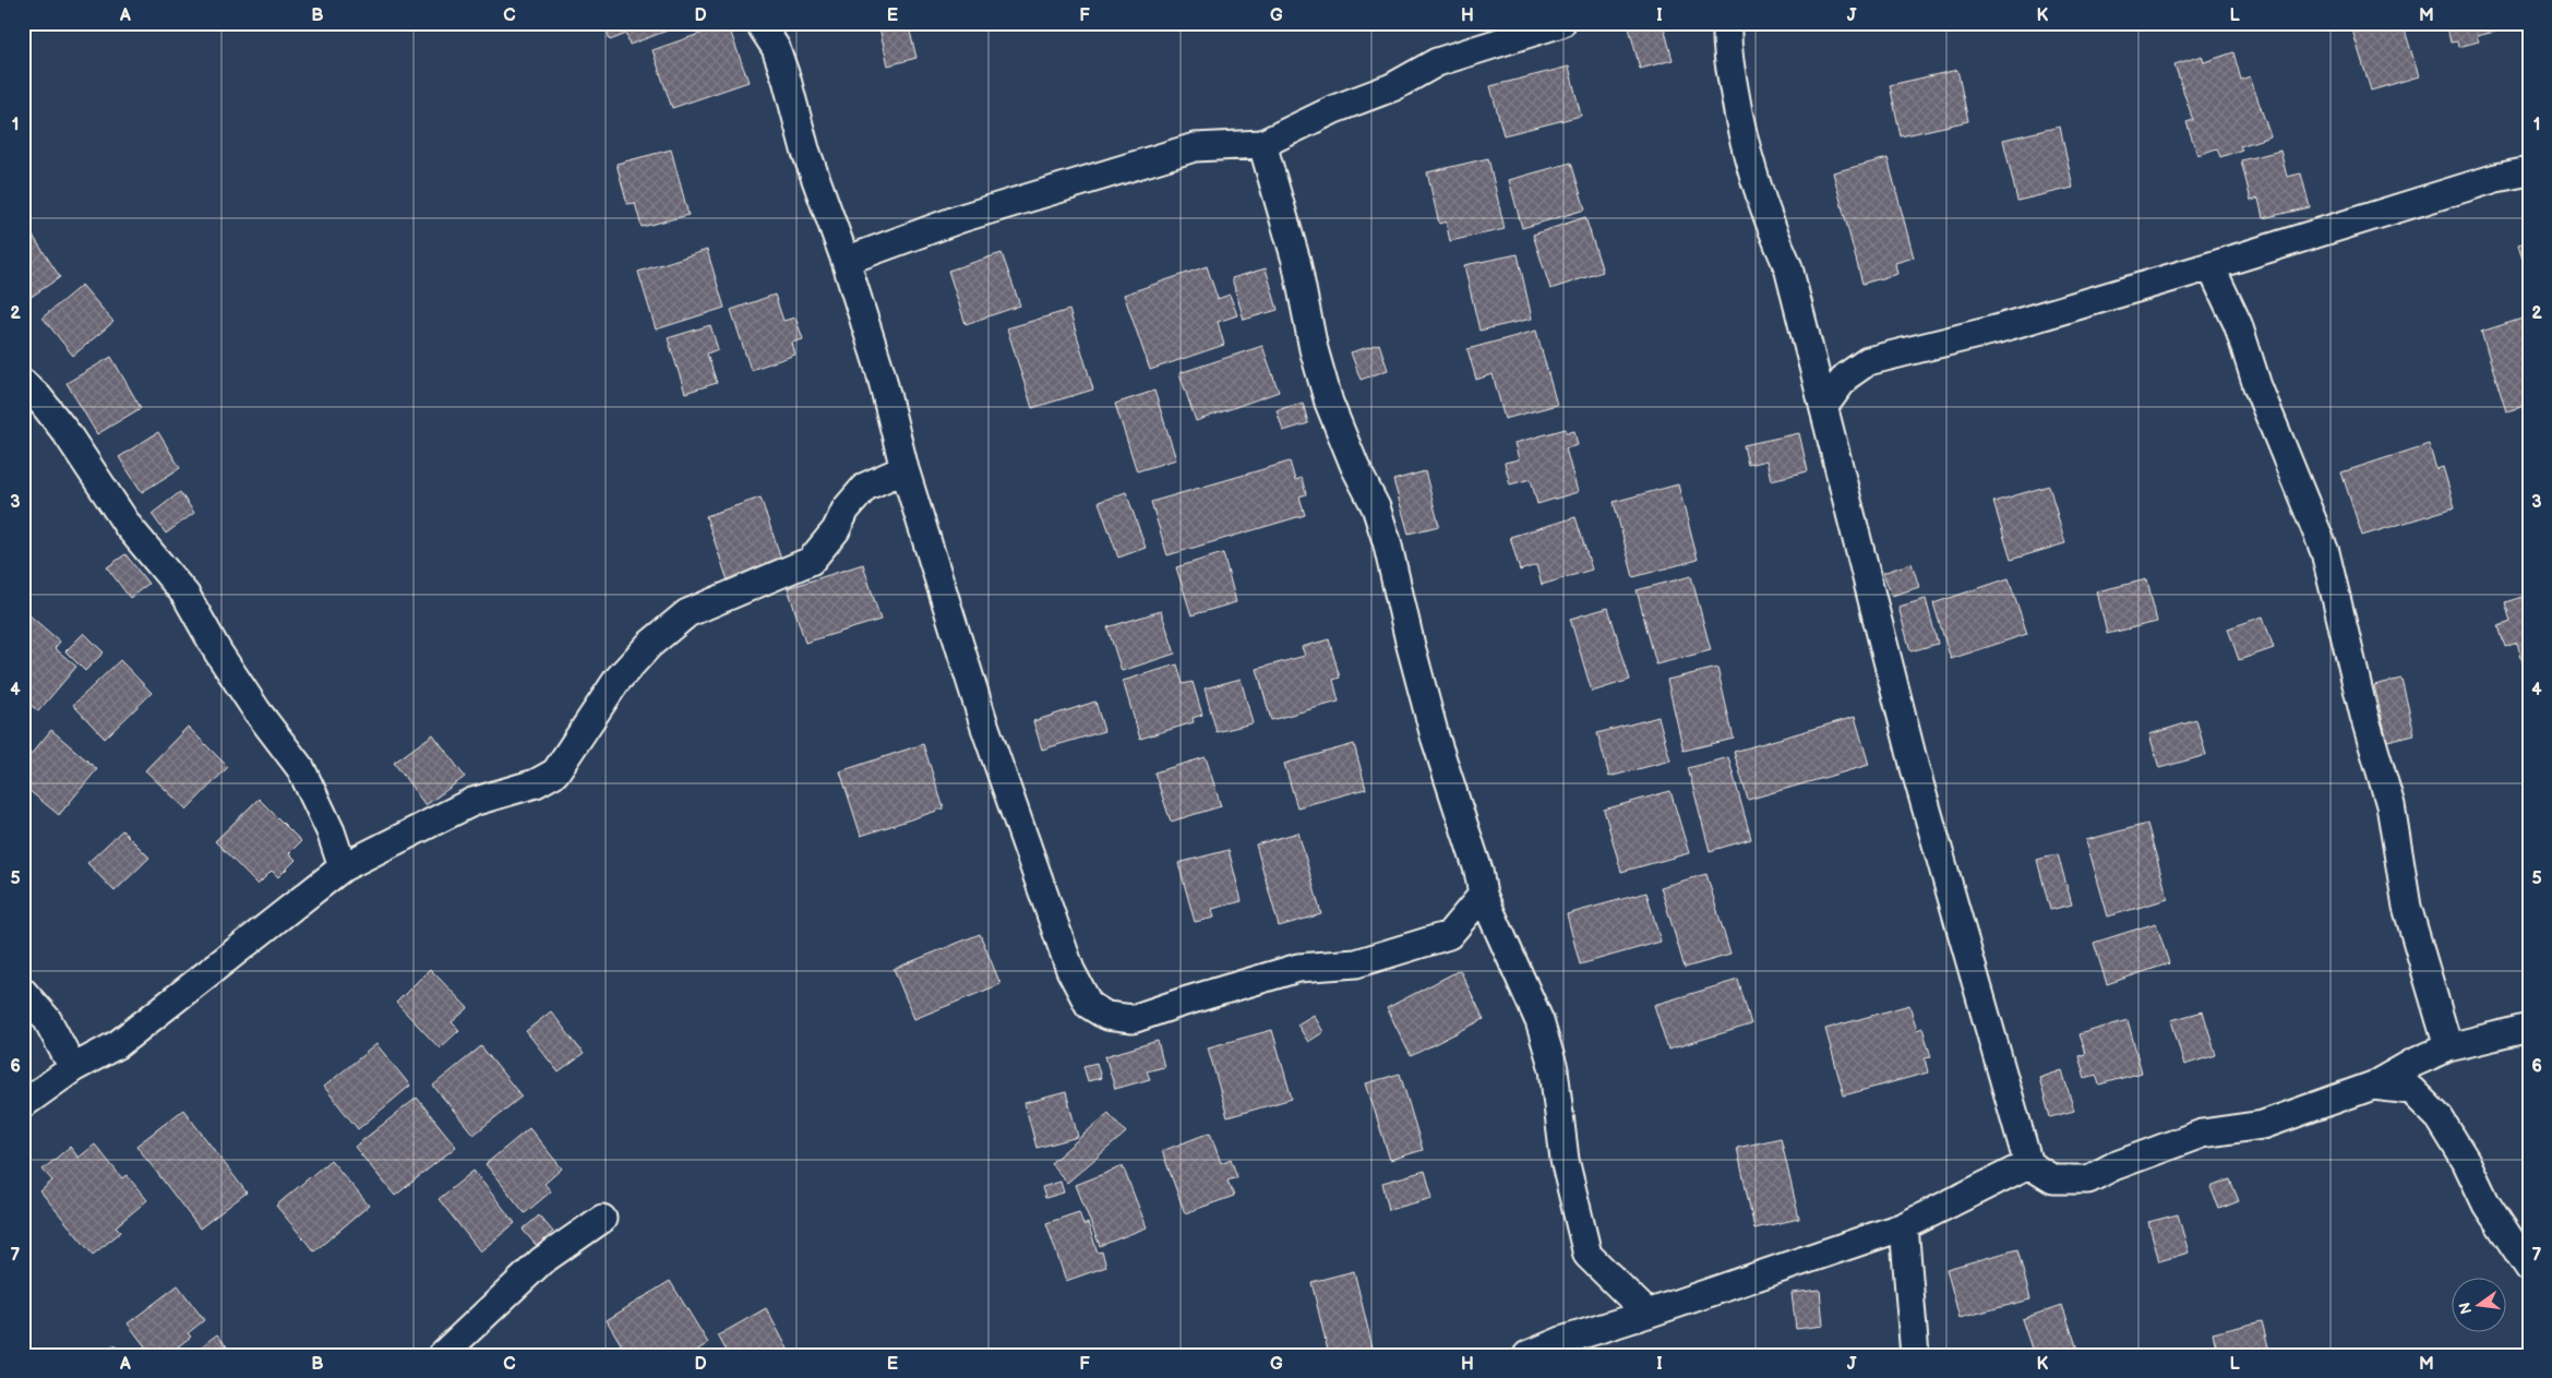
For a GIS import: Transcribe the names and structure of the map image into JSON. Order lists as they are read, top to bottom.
{
  "north": "left",
  "grid": {
    "columns": [
      "A",
      "B",
      "C",
      "D",
      "E",
      "F",
      "G",
      "H",
      "I",
      "J",
      "K",
      "L",
      "M"
    ],
    "rows": [
      "1",
      "2",
      "3",
      "4",
      "5",
      "6",
      "7"
    ]
  }
}
